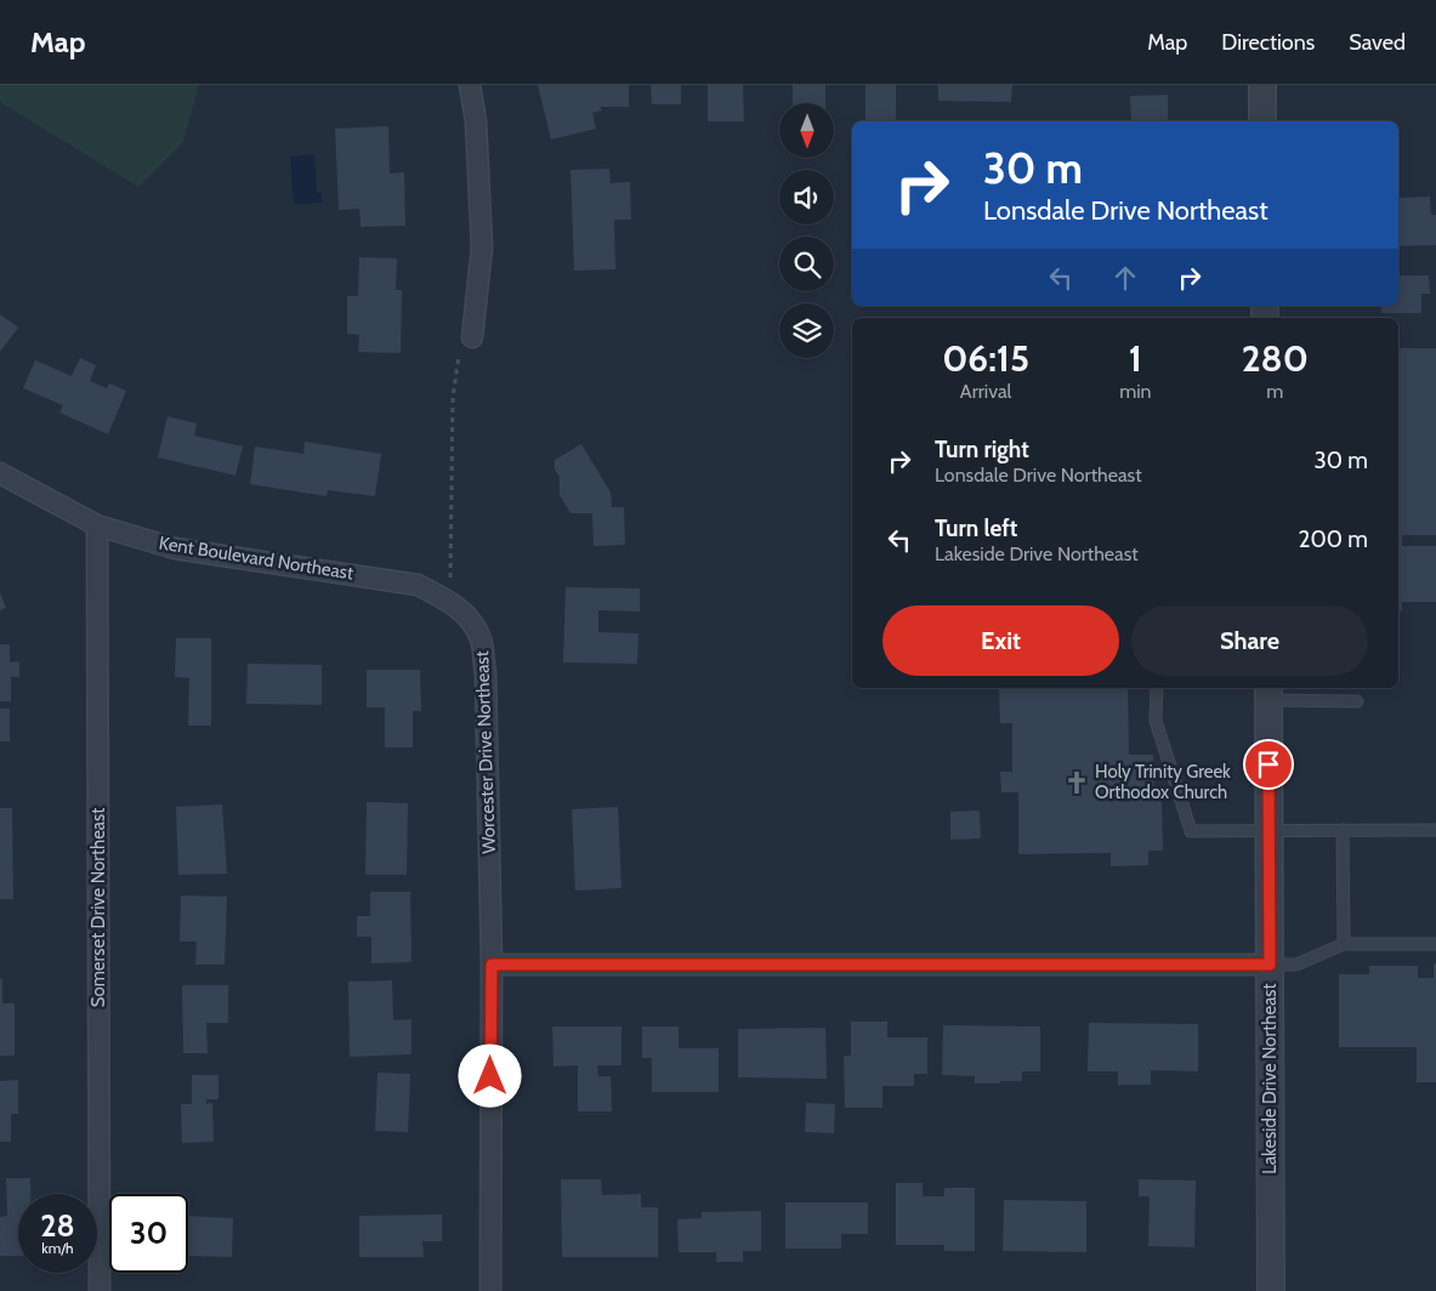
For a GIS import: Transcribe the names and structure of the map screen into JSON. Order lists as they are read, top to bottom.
{
  "streets": {
    "street": [
      "Kent Boulevard Northeast",
      "Worcester Drive Northeast",
      "Somerset Drive Northeast",
      "Lakeside Drive Northeast"
    ]
  },
  "crossings": [
    ["Kent Boulevard Northeast", "Worcester Drive Northeast"],
    ["Kent Boulevard Northeast", "Somerset Drive Northeast"]
  ],
  "places": {
    "church": ["Holy Trinity Greek Orthodox Church"]
  },
  "north": "bottom",
  "page": {
    "header": "Map",
    "nav": ["Map", "Directions", "Saved"],
    "turn": ["30 m", "Lonsdale Drive Northeast"],
    "eta": [
      "06:15",
      "Arrival",
      "1",
      "min",
      "280",
      "m"
    ],
    "list": [
      {
        "name": "Turn right",
        "note": "Lonsdale Drive Northeast",
        "value": "30 m"
      },
      {
        "name": "Turn left",
        "note": "Lakeside Drive Northeast",
        "value": "200 m"
      }
    ],
    "buttons": ["Exit", "Share"],
    "speed": "28 km/h",
    "limit": "30"
  }
}
